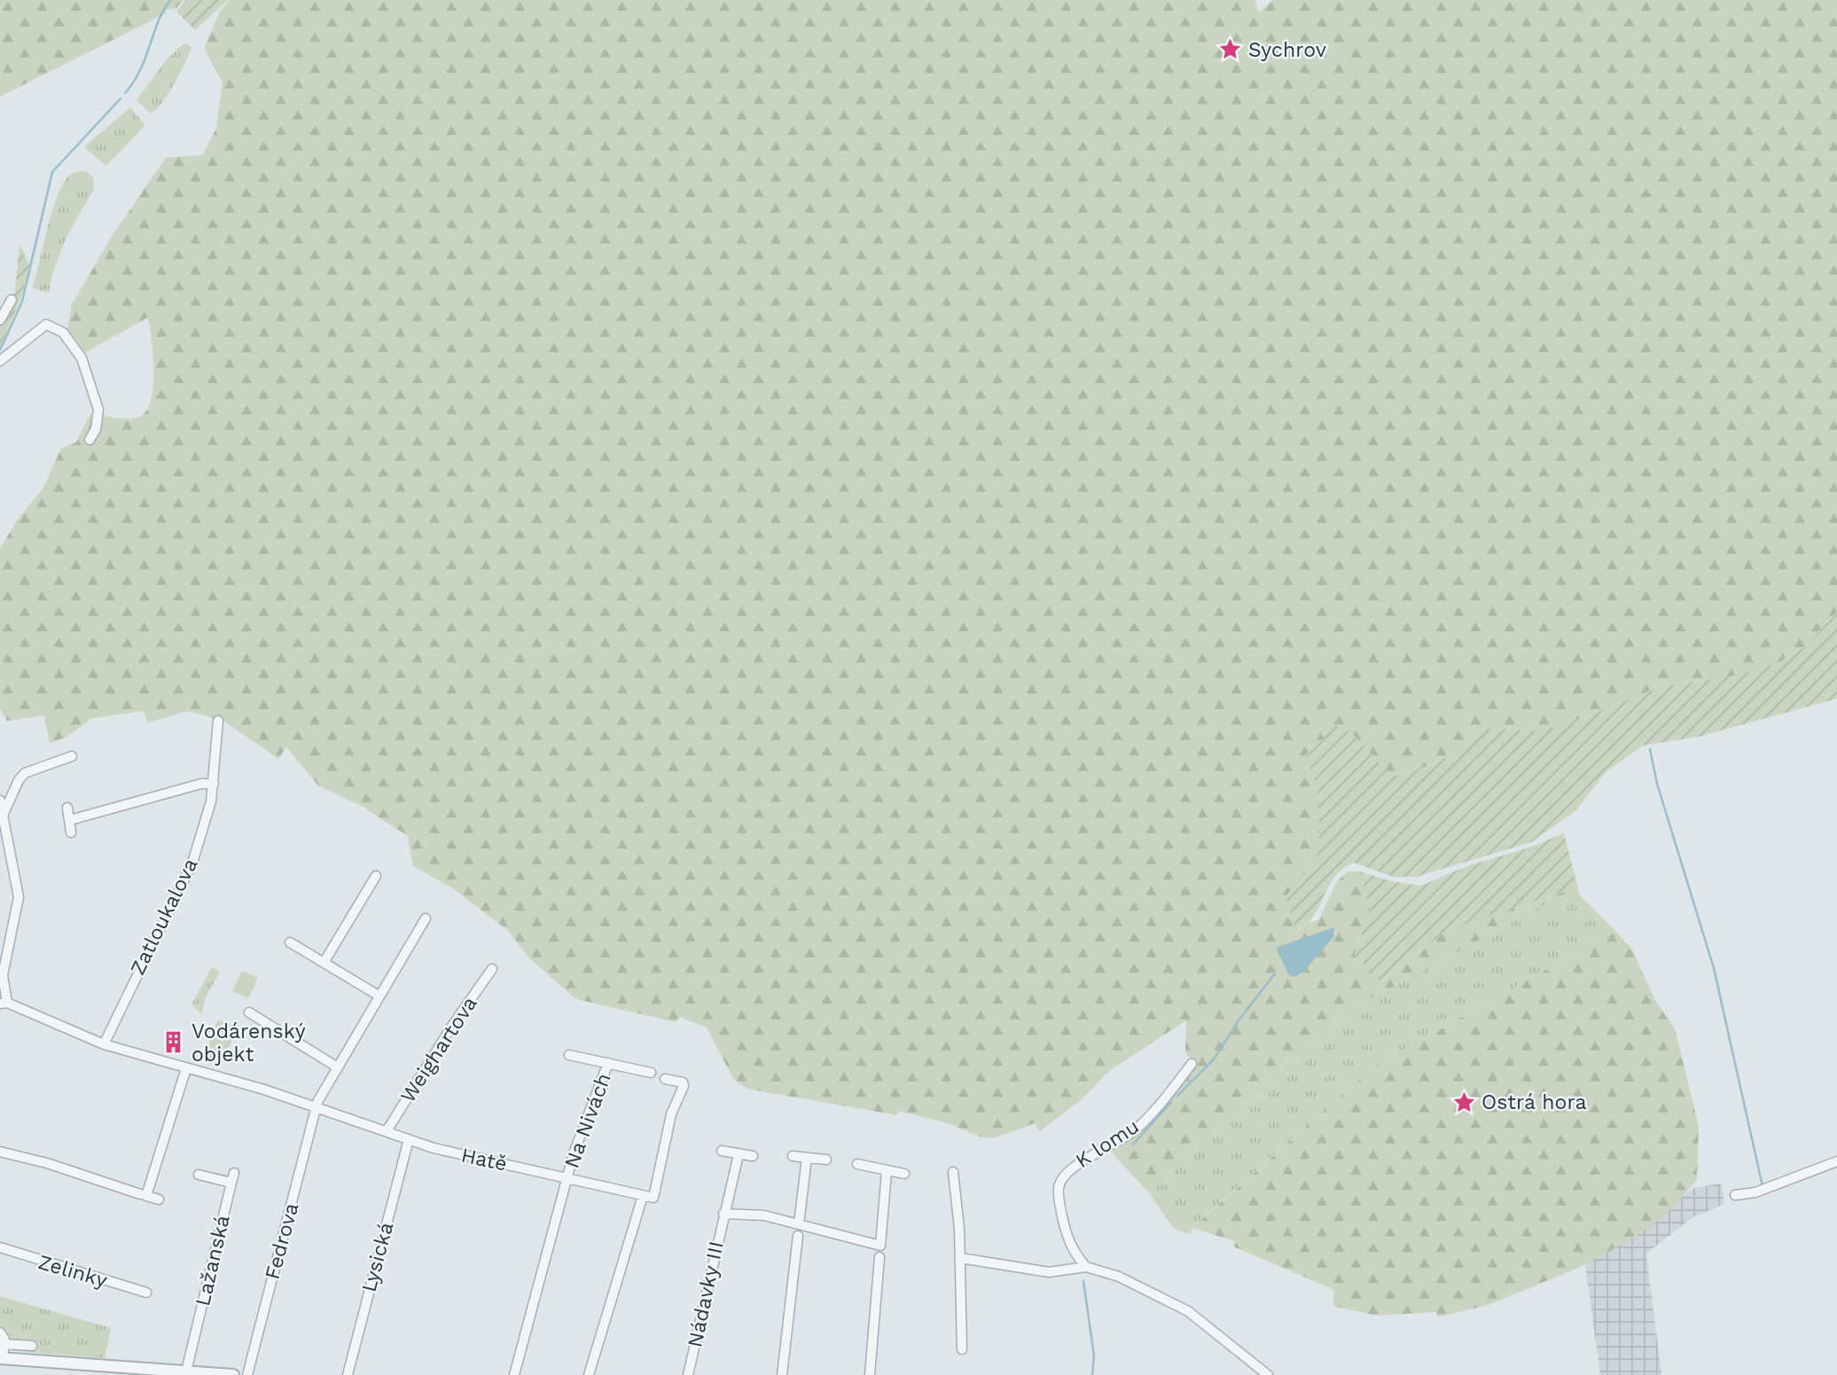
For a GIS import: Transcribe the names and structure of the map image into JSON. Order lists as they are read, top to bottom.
{
  "streets": {
    "street": [
      "Zatloukalova",
      "Weighartova",
      "Na Nivách",
      "K lomu",
      "Hatě",
      "Fedrova",
      "Lysická",
      "Lažanská",
      "Zelinky",
      "Nádavky III"
    ]
  },
  "crossings": [
    ["Zatloukalova", "Hatě"],
    ["Weighartova", "Hatě"],
    ["Na Nivách", "Hatě"],
    ["Hatě", "Fedrova"],
    ["Hatě", "Lysická"]
  ],
  "places": {
    "place": ["Sychrov", "Ostrá hora"],
    "building": ["Vodárenský objekt"]
  }
}
